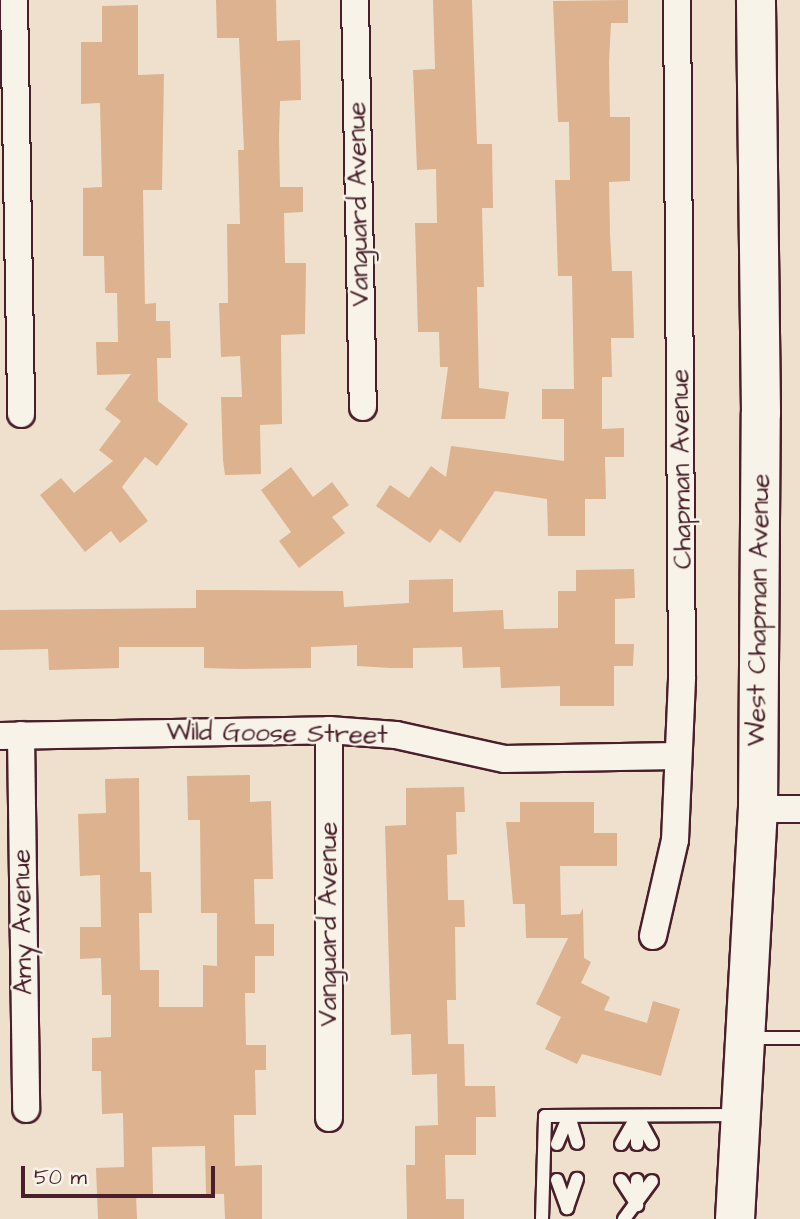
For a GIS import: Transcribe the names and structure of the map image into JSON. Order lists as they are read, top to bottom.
{
  "streets": {
    "main road": ["West Chapman Avenue"],
    "street": [
      "Vanguard Avenue",
      "Chapman Avenue",
      "Wild Goose Street",
      "Amy Avenue"
    ]
  },
  "crossings": [
    ["Vanguard Avenue", "Wild Goose Street"],
    ["Chapman Avenue", "Wild Goose Street"],
    ["Wild Goose Street", "Amy Avenue"]
  ],
  "scale_bar": "50 m"
}
